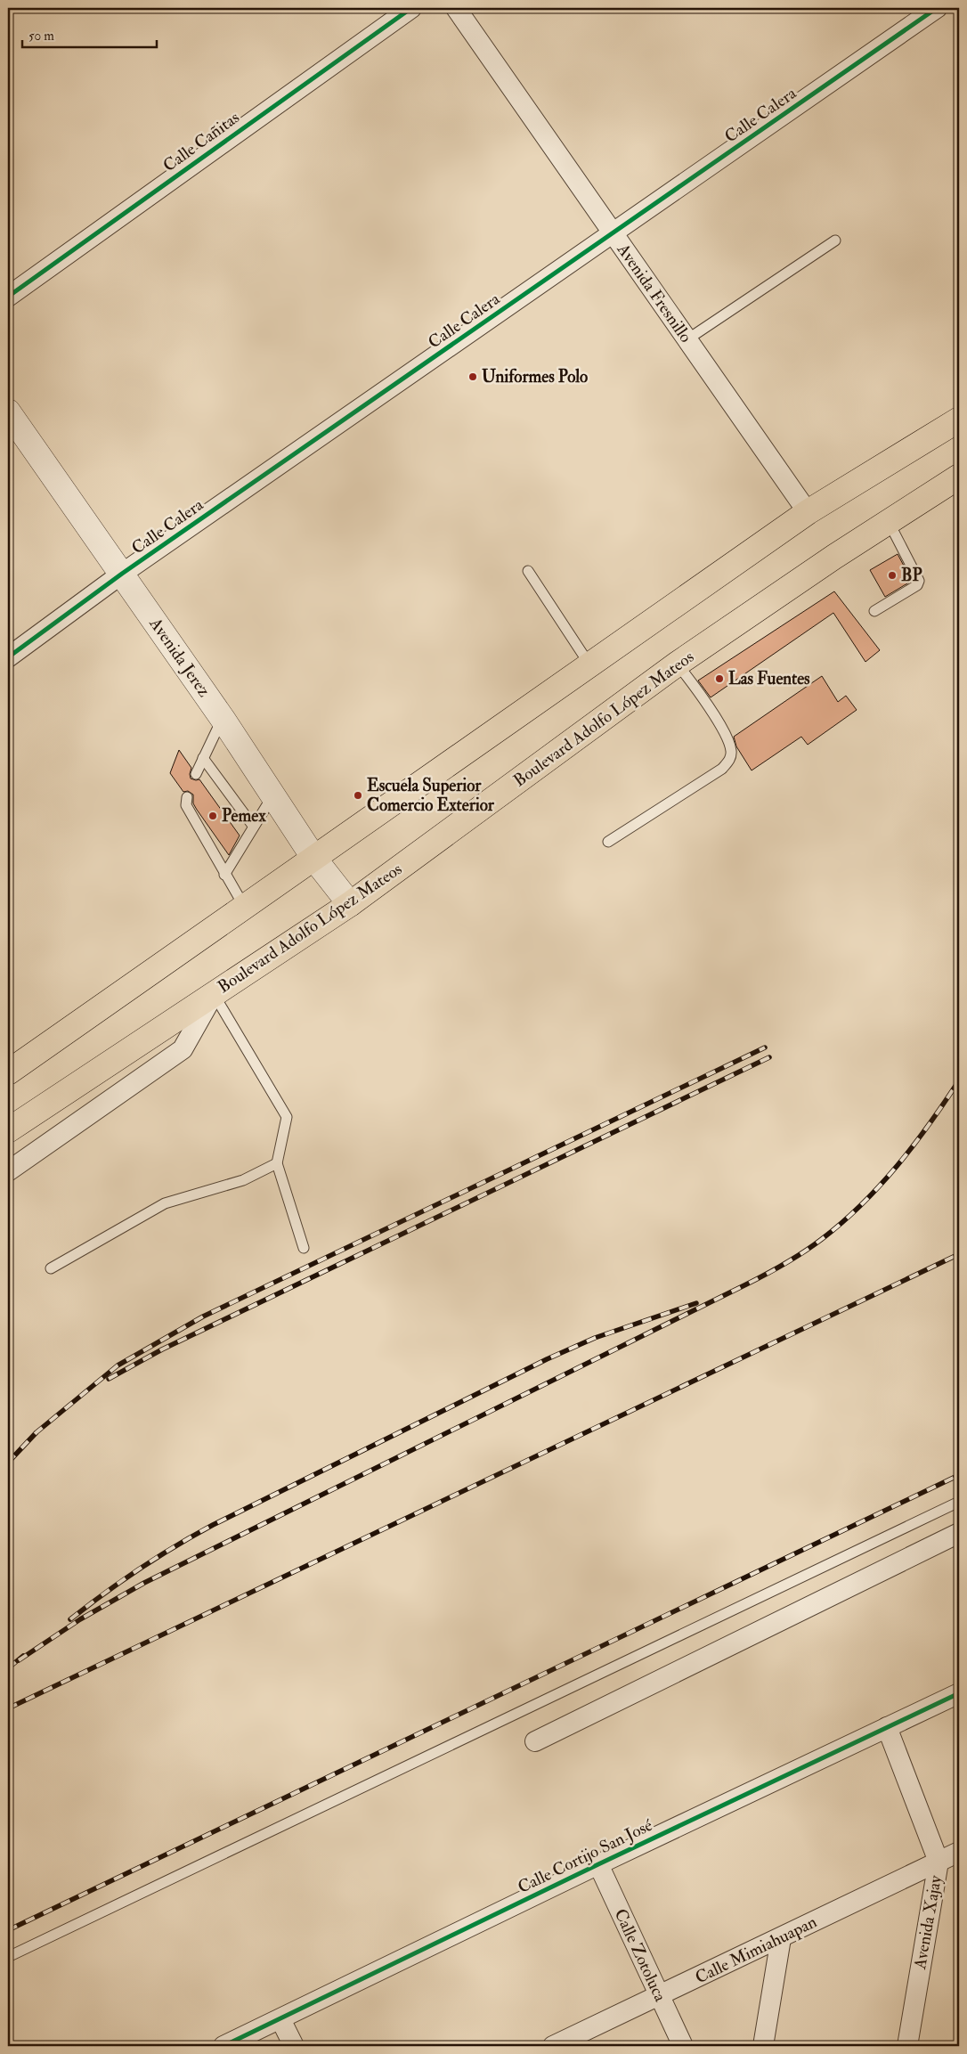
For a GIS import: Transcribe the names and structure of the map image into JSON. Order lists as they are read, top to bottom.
{
  "streets": {
    "main road": ["Boulevard Adolfo López Mateos"],
    "street": [
      "Calle Calera",
      "Calle Cañitas",
      "Avenida Fresnillo",
      "Avenida Jerez",
      "Calle Cortijo San José",
      "Avenida Xajay",
      "Calle Mimiahuapan",
      "Calle Zotoluca"
    ]
  },
  "crossings": [
    ["Calle Calera", "Avenida Fresnillo"],
    ["Calle Calera", "Avenida Jerez"],
    ["Avenida Jerez", "Boulevard Adolfo López Mateos"],
    ["Calle Cortijo San José", "Avenida Xajay"],
    ["Calle Cortijo San José", "Calle Zotoluca"],
    ["Avenida Xajay", "Calle Mimiahuapan"],
    ["Calle Mimiahuapan", "Calle Zotoluca"]
  ],
  "places": [
    "Uniformes Polo",
    "BP",
    "Las Fuentes",
    "Escuela Superior Comercio Exterior",
    "Pemex"
  ],
  "scale_bar": "50 m"
}
